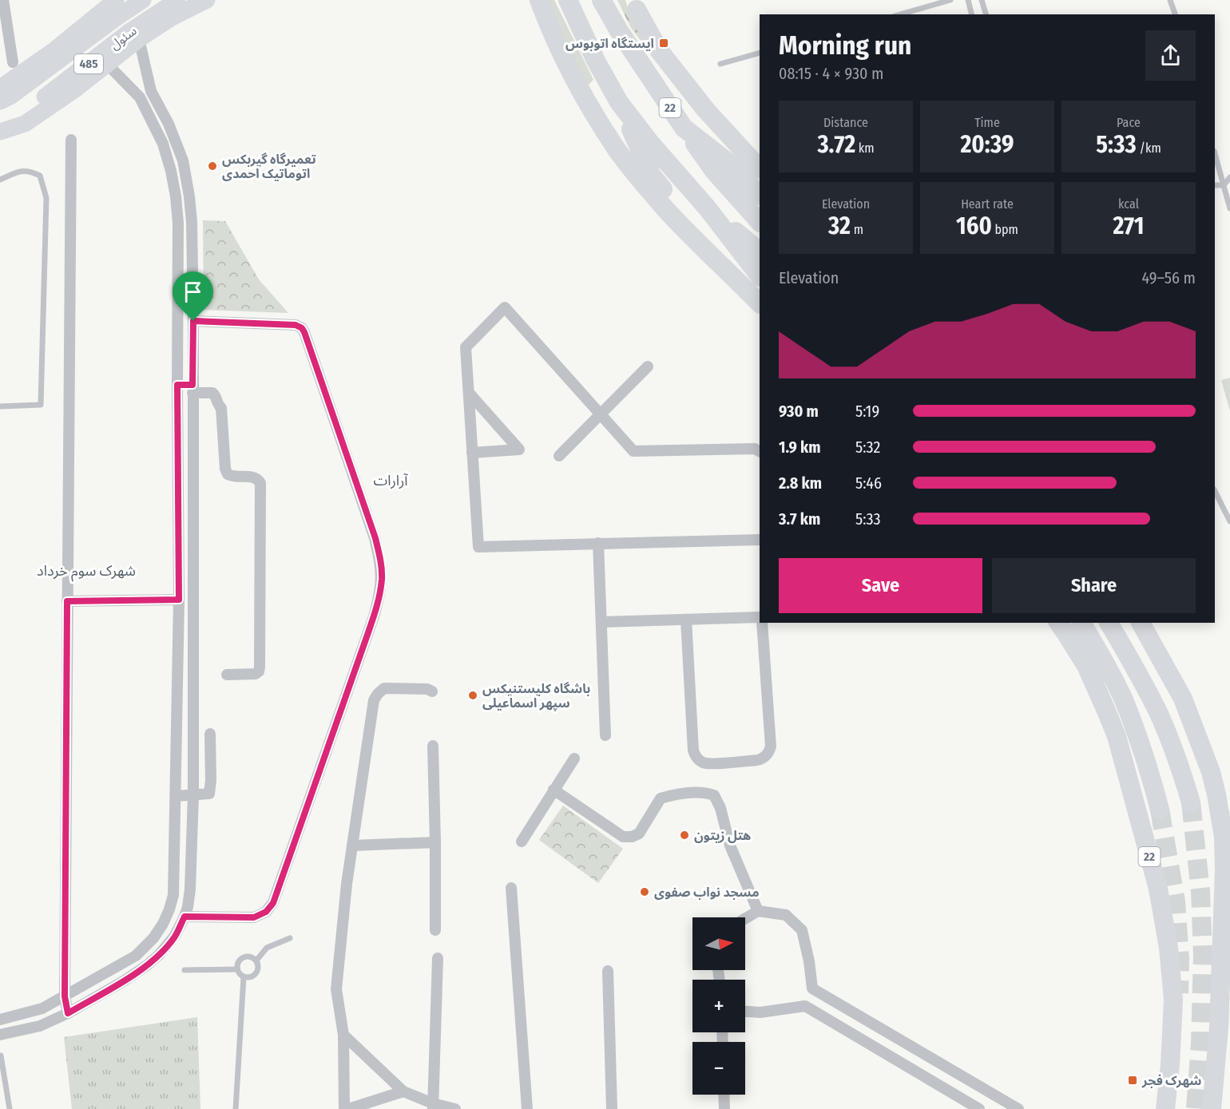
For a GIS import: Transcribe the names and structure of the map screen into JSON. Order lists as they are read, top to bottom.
{
  "streets": {
    "highway": ["22"],
    "main road": ["سئول", "485"]
  },
  "districts": ["آرارات", "شهرک سوم خرداد"],
  "places": {
    "transit": ["ایستگاه اتوبوس", "شهرک فجر"],
    "other": [
      "تعمیرگاه گیربکس اتوماتیک احمدی",
      "باشگاه کلیستنیکس سپهر اسماعیلی",
      "هتل زیتون",
      "مسجد نواب صفوی"
    ]
  },
  "north": "right",
  "page": {
    "heading": ["Morning run", "08:15 · 4 × 930 m"],
    "stats": [
      ["Distance", "3.72 km"],
      ["Time", "20:39"],
      ["Pace", "5:33 /km"],
      ["Elevation", "32 m"],
      ["Heart rate", "160 bpm"],
      ["kcal", "271"]
    ],
    "chart": ["Elevation", "49–56 m"],
    "list": [
      {
        "name": "930 m",
        "note": "5:19"
      },
      {
        "name": "1.9 km",
        "note": "5:32"
      },
      {
        "name": "2.8 km",
        "note": "5:46"
      },
      {
        "name": "3.7 km",
        "note": "5:33"
      }
    ],
    "buttons": ["Save", "Share"],
    "map_buttons": ["+", "−"]
  }
}
